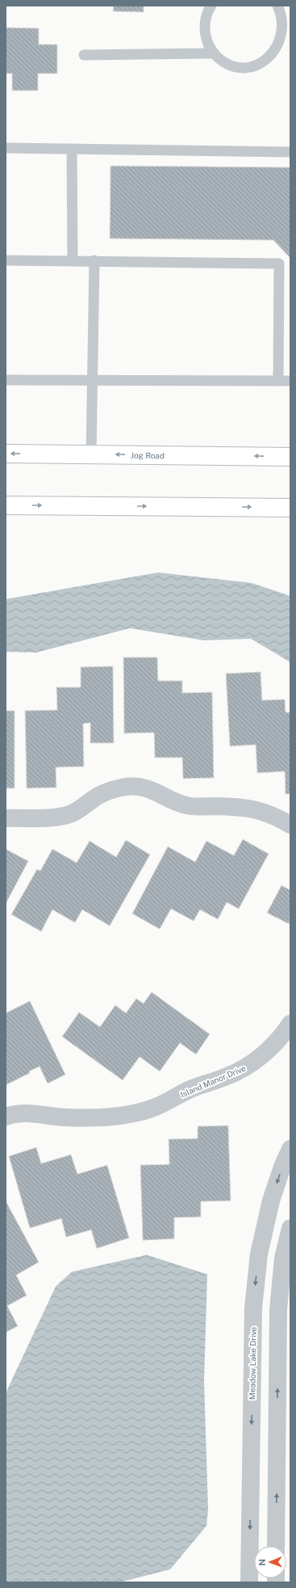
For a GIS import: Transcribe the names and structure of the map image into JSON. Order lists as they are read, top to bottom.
{
  "streets": {
    "main road": ["Jog Road"],
    "street": ["Island Manor Drive", "Meadow Lake Drive"]
  },
  "north": "left"
}
